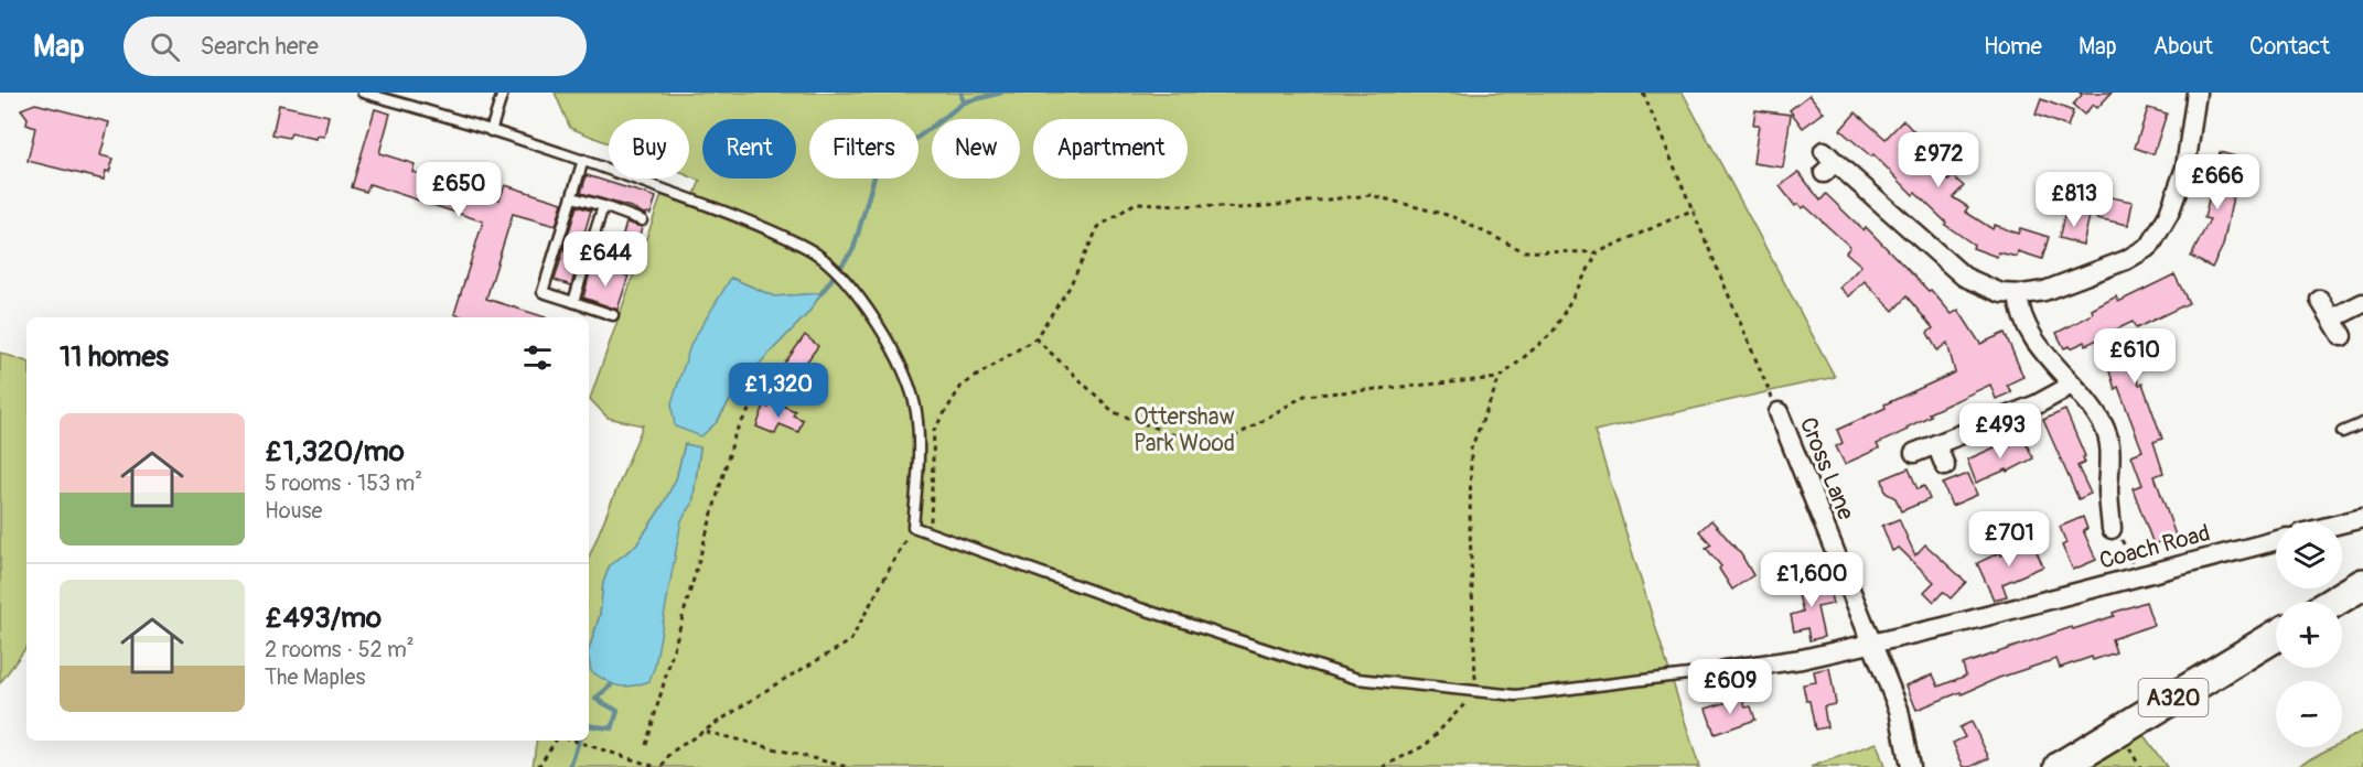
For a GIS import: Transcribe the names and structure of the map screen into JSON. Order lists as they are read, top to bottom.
{
  "streets": {
    "main road": ["A320"],
    "street": ["Cross Lane", "Coach Road"]
  },
  "crossings": [
    ["Cross Lane", "Coach Road"]
  ],
  "parks": ["Ottershaw Park Wood"],
  "page": {
    "header": "Map",
    "search": "Search here",
    "nav": [
      "Home",
      "Map",
      "About",
      "Contact"
    ],
    "chip": [
      "Buy",
      "Rent",
      "Filters",
      "New",
      "Apartment"
    ],
    "price": [
      "£972",
      "£666",
      "£650",
      "£813",
      "£644",
      "£610",
      "£1,320",
      "£493",
      "£701",
      "£1,600",
      "£609"
    ],
    "heading": "11 homes",
    "list": [
      {
        "name": "£1,320/mo",
        "note": "5 rooms · 153 m² · House"
      },
      {
        "name": "£493/mo",
        "note": "2 rooms · 52 m² · The Maples"
      }
    ],
    "map_buttons": ["+", "−"]
  }
}
